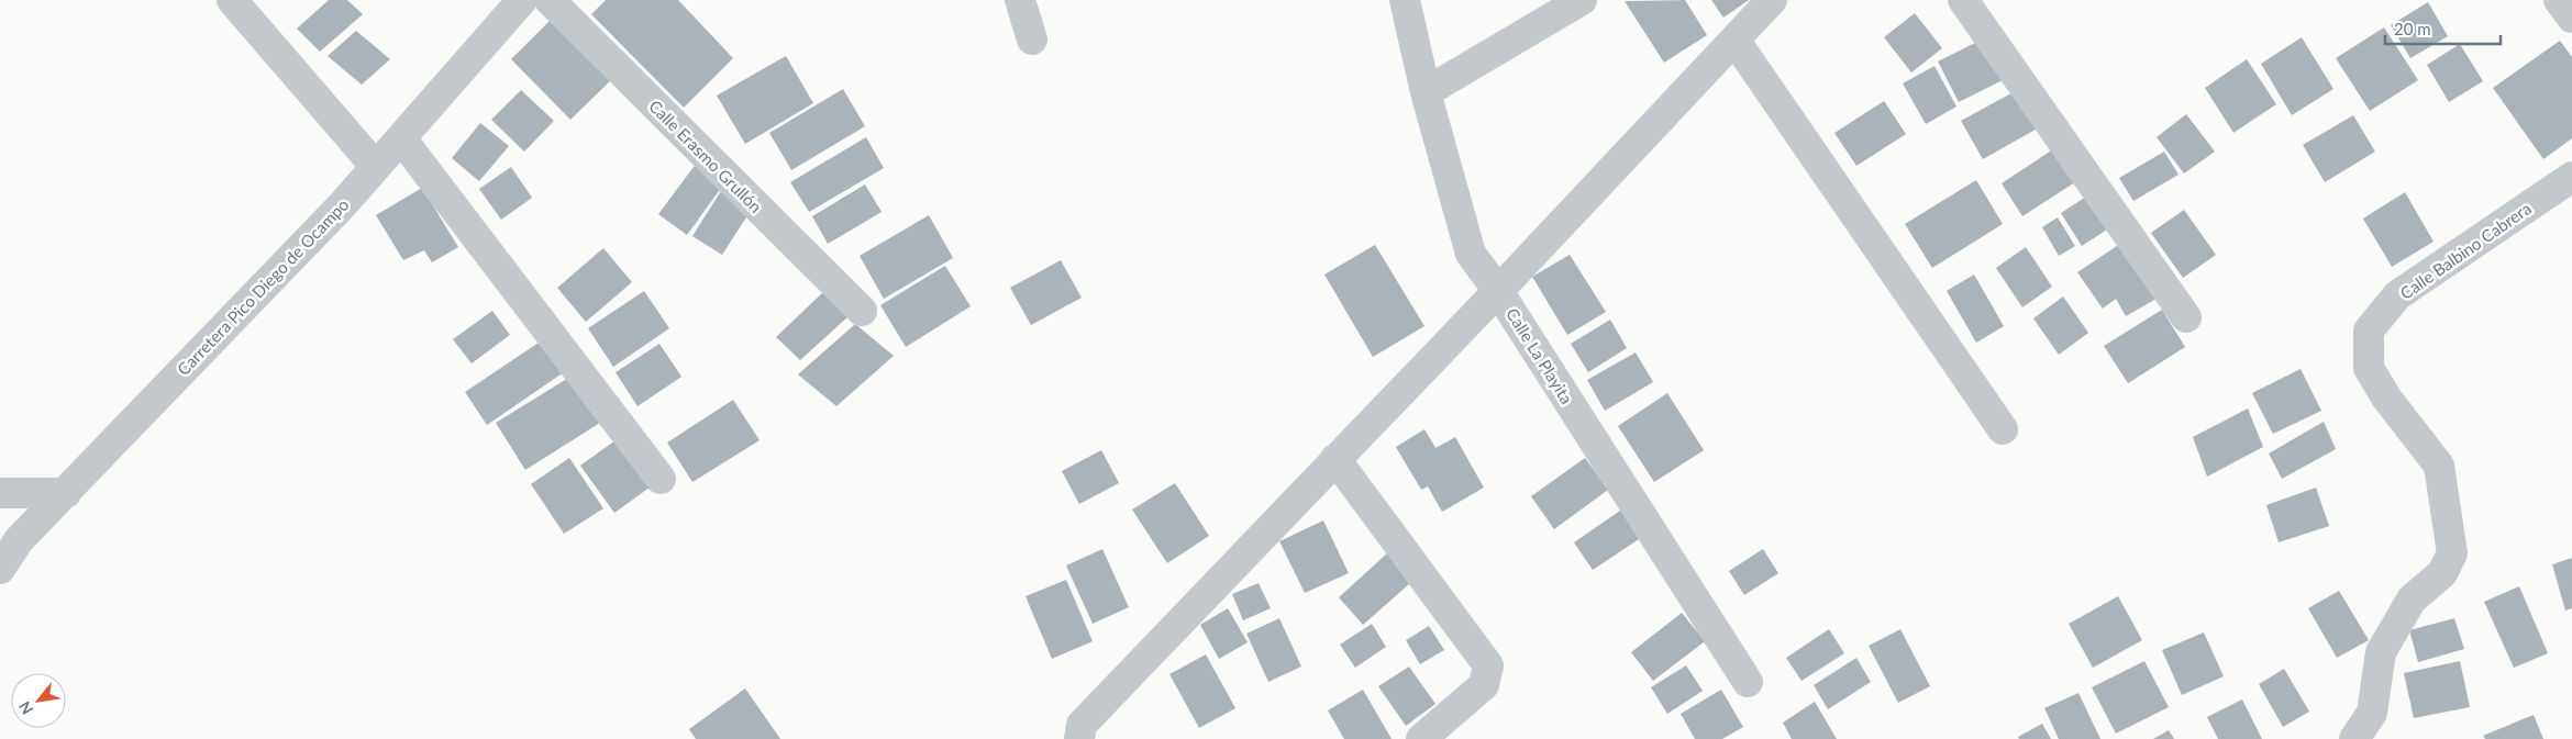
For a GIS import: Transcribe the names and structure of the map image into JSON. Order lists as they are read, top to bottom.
{
  "streets": {
    "street": [
      "Calle Erasmo Grullón",
      "Calle Balbino Cabrera",
      "Carretera Pico Diego de Ocampo",
      "Calle La Playita"
    ]
  },
  "scale_bar": "20 m",
  "north": "bottom left"
}
